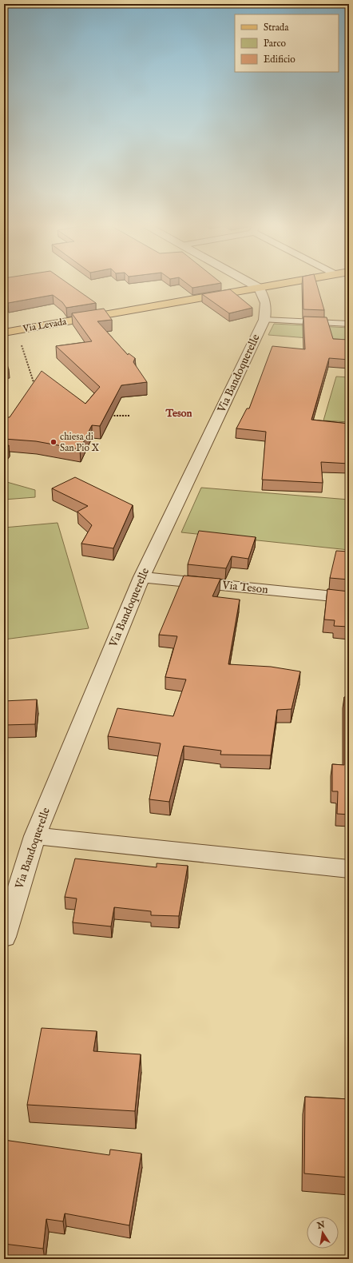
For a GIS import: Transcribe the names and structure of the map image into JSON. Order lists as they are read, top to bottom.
{
  "streets": {
    "main road": ["Via Levada"],
    "street": ["Via Bandoquerelle", "Via Teson"]
  },
  "crossings": [
    ["Via Levada", "Via Bandoquerelle"],
    ["Via Bandoquerelle", "Via Teson"]
  ],
  "districts": ["Teson"],
  "places": ["chiesa di San Pio X"],
  "legend": ["Strada", "Parco", "Edificio"],
  "north": "top"
}
